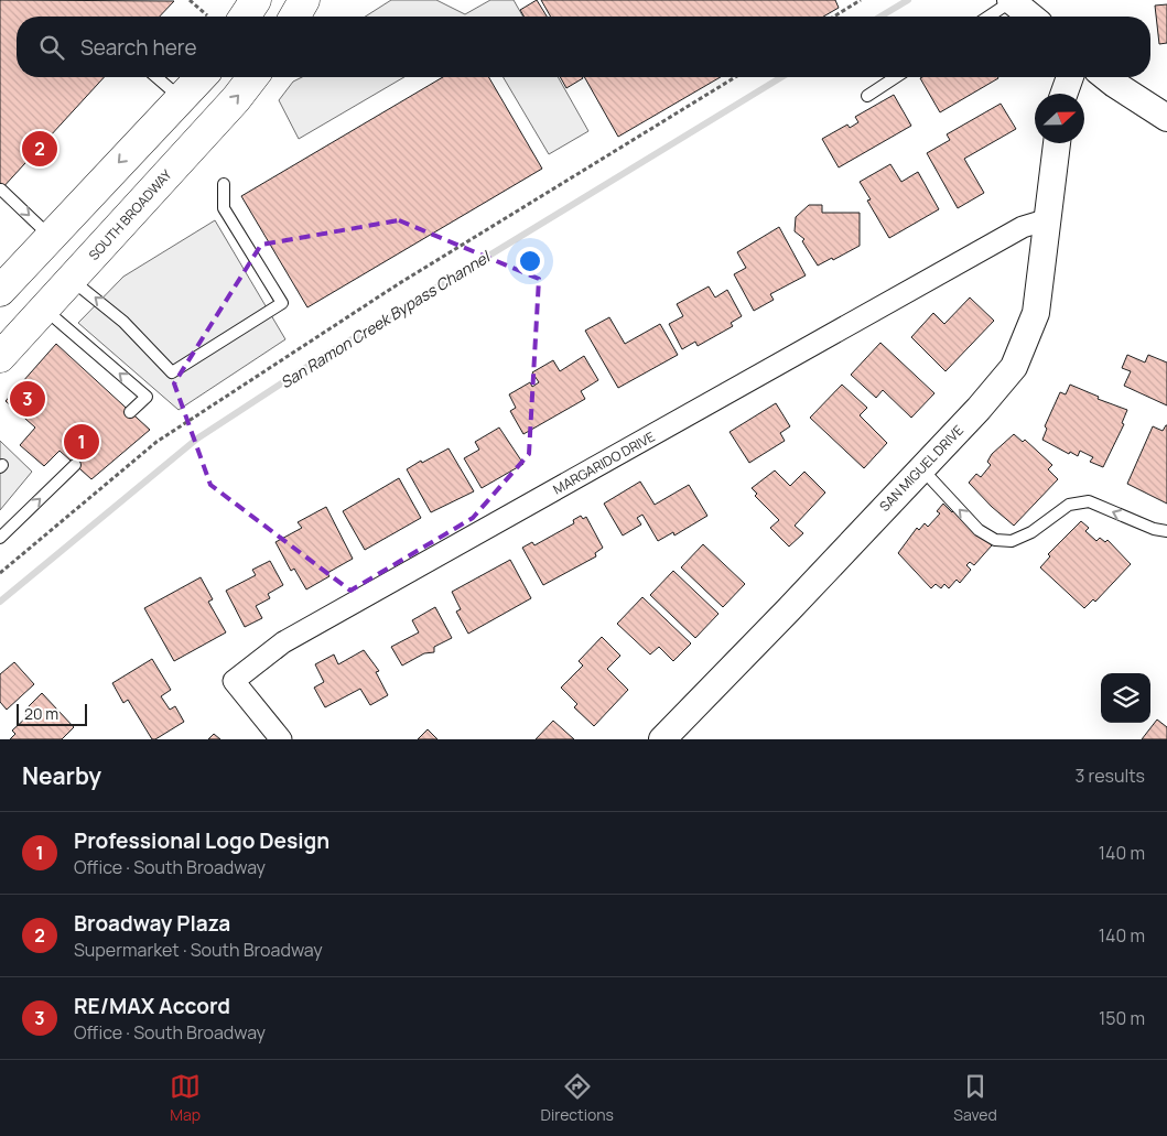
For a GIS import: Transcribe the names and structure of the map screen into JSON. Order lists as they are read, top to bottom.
{
  "streets": {
    "main road": ["SOUTH BROADWAY"],
    "street": ["MARGARIDO DRIVE", "SAN MIGUEL DRIVE"]
  },
  "crossings": [
    ["MARGARIDO DRIVE", "SAN MIGUEL DRIVE"]
  ],
  "water": ["San Ramon Creek Bypass Channel"],
  "scale_bar": "20 m",
  "north": "right",
  "page": {
    "search": "Search here",
    "pins": ["2", "3", "1"],
    "scale": "20 m",
    "heading": ["Nearby", "3 results"],
    "list": [
      {
        "mark": "1",
        "name": "Professional Logo Design",
        "note": "Office · South Broadway",
        "value": "140 m"
      },
      {
        "mark": "2",
        "name": "Broadway Plaza",
        "note": "Supermarket · South Broadway",
        "value": "140 m"
      },
      {
        "mark": "3",
        "name": "RE/MAX Accord",
        "note": "Office · South Broadway",
        "value": "150 m"
      }
    ],
    "nav": ["Map", "Directions", "Saved"]
  }
}
